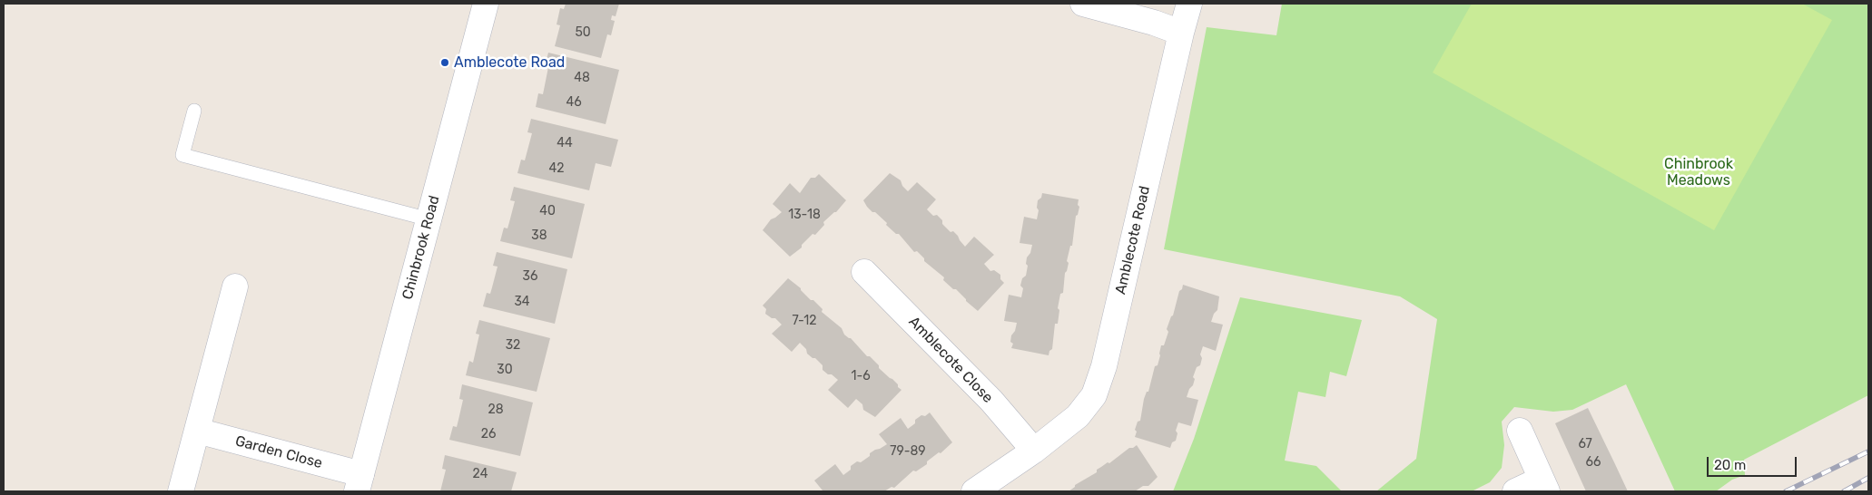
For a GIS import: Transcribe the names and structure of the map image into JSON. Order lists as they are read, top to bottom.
{
  "streets": {
    "street": [
      "Amblecote Road",
      "Chinbrook Road",
      "Amblecote Close",
      "Garden Close"
    ]
  },
  "crossings": [
    ["Amblecote Road", "Amblecote Close"],
    ["Chinbrook Road", "Garden Close"]
  ],
  "parks": ["Chinbrook Meadows"],
  "places": ["Amblecote Road"],
  "house_numbers": [
    "50",
    "48",
    "46",
    "44",
    "42",
    "40",
    "13-18",
    "38",
    "36",
    "34",
    "7-12",
    "32",
    "30",
    "1-6",
    "28",
    "26",
    "67",
    "79-89",
    "66",
    "24"
  ],
  "scale_bar": "20 m"
}
